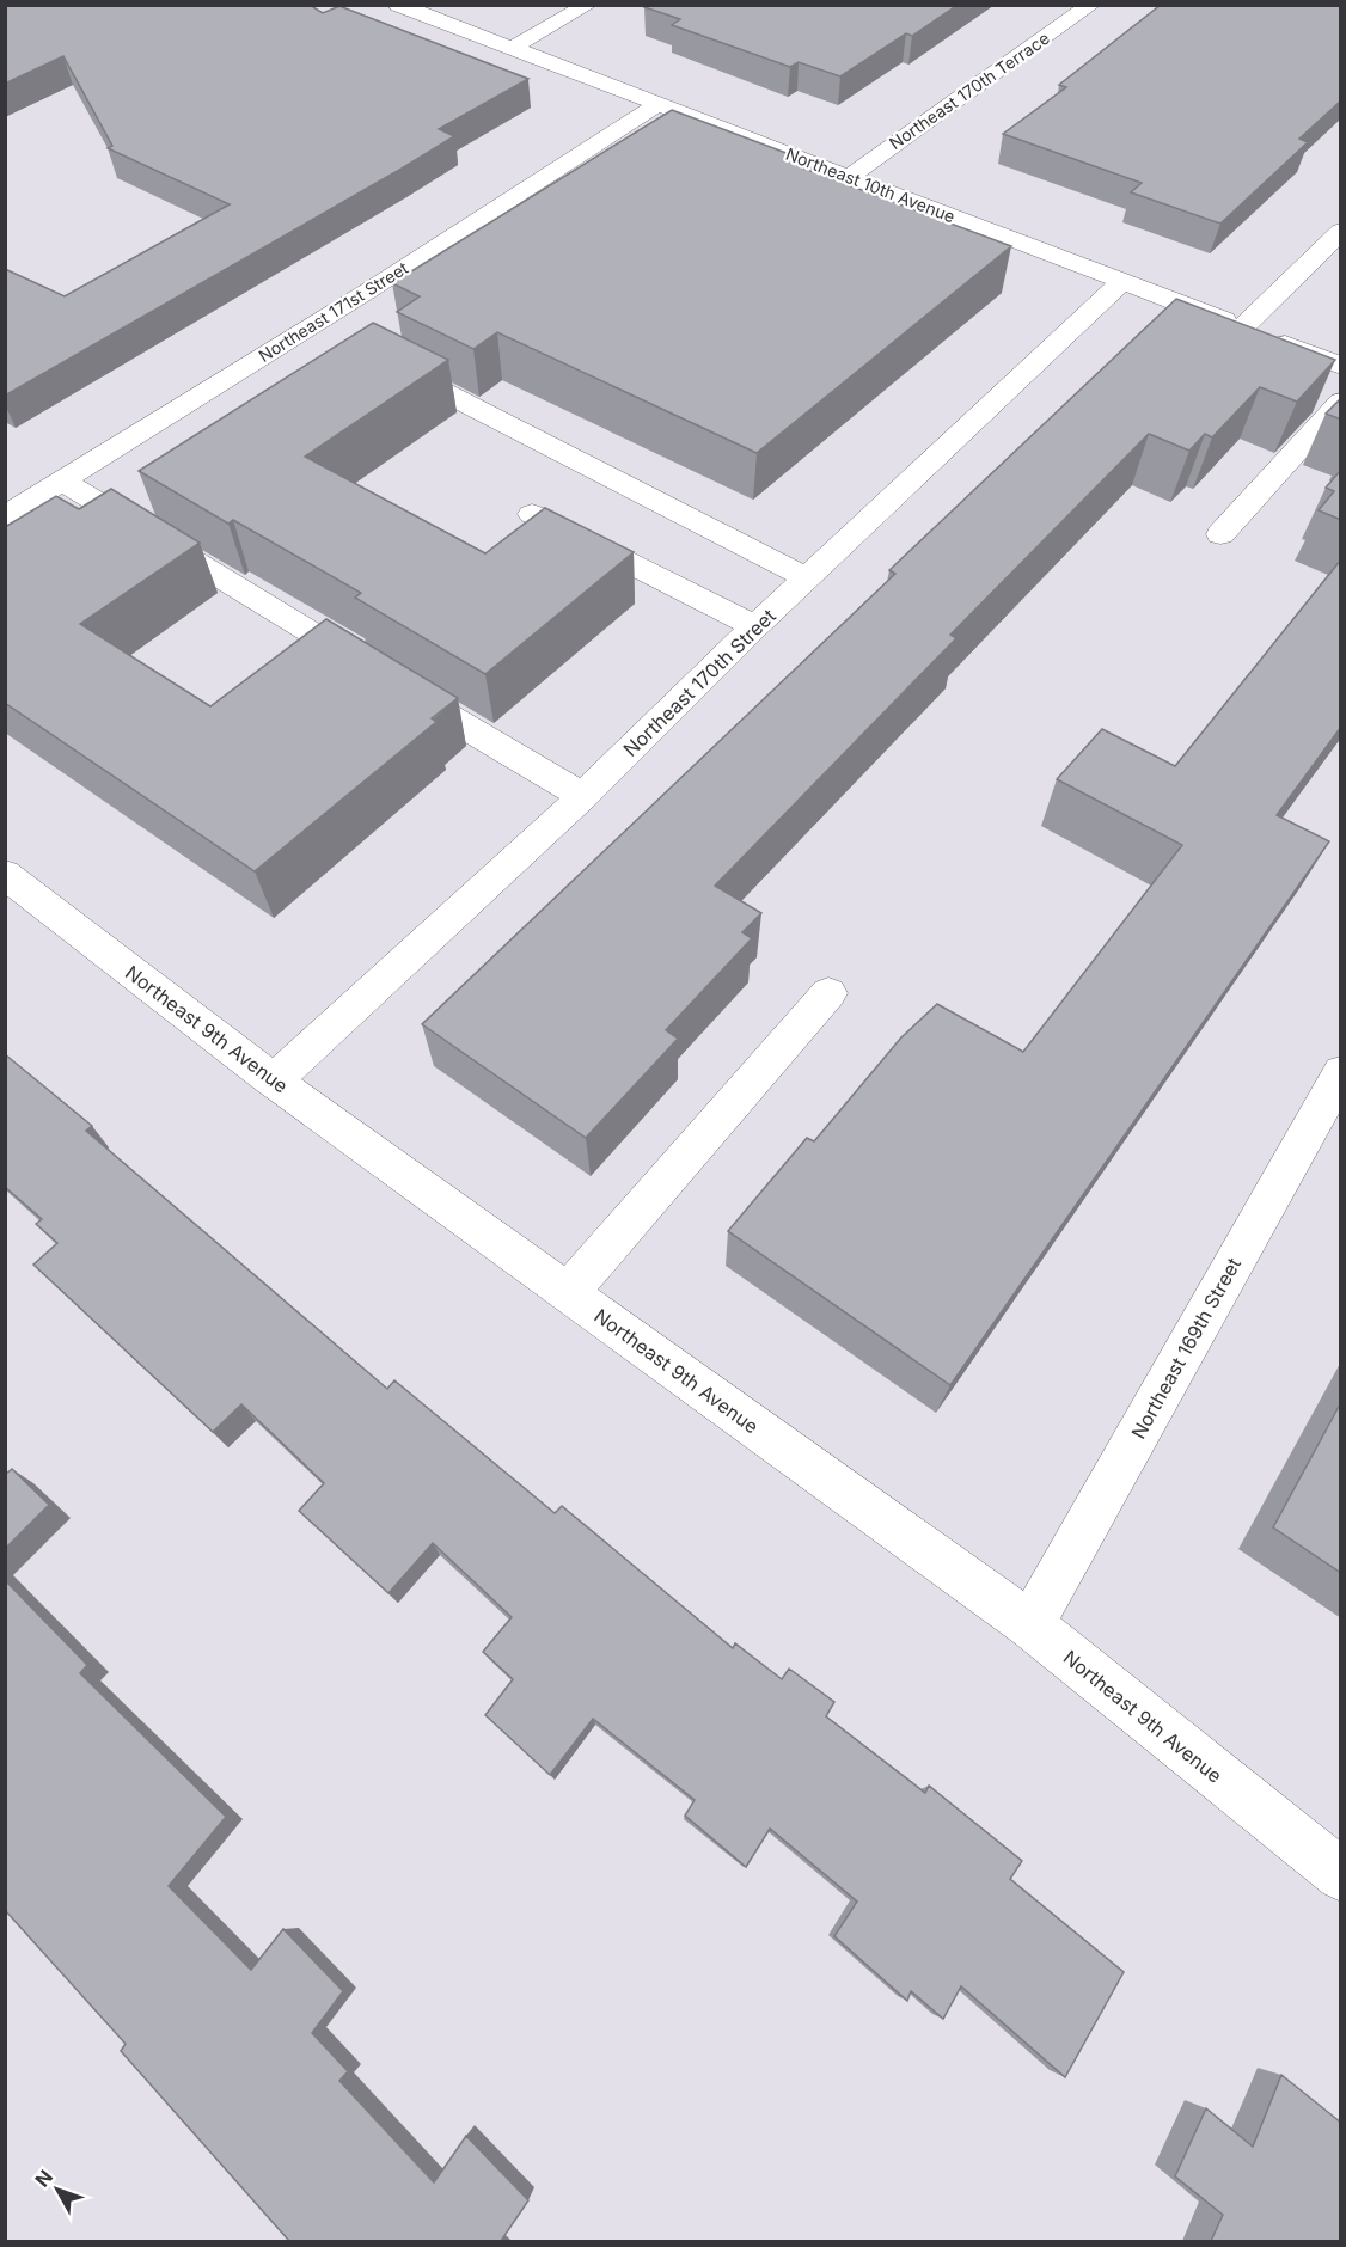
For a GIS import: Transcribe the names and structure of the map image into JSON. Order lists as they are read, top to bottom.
{
  "streets": {
    "street": [
      "Northeast 170th Terrace",
      "Northeast 10th Avenue",
      "Northeast 171st Street",
      "Northeast 170th Street",
      "Northeast 9th Avenue",
      "Northeast 169th Street"
    ]
  },
  "crossings": [
    ["Northeast 170th Terrace", "Northeast 10th Avenue"],
    ["Northeast 10th Avenue", "Northeast 171st Street"],
    ["Northeast 10th Avenue", "Northeast 170th Street"],
    ["Northeast 170th Street", "Northeast 9th Avenue"],
    ["Northeast 9th Avenue", "Northeast 169th Street"]
  ],
  "north": "top left"
}
